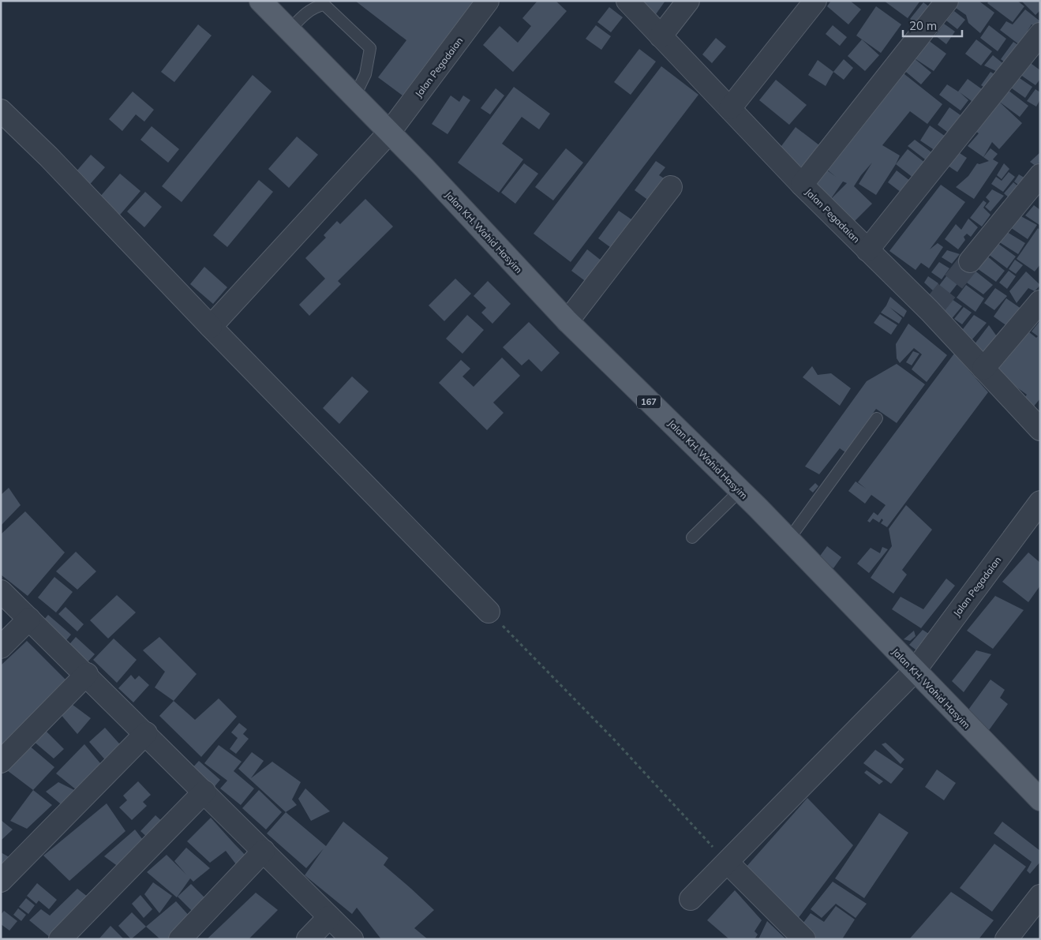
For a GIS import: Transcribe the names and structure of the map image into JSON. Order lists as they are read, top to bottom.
{
  "streets": {
    "main road": ["Jalan KH. Wahid Hasyim", "167"],
    "street": ["Jalan Pegadaian"]
  },
  "crossings": [
    ["Jalan Pegadaian", "Jalan KH. Wahid Hasyim"]
  ],
  "scale_bar": "20 m"
}
